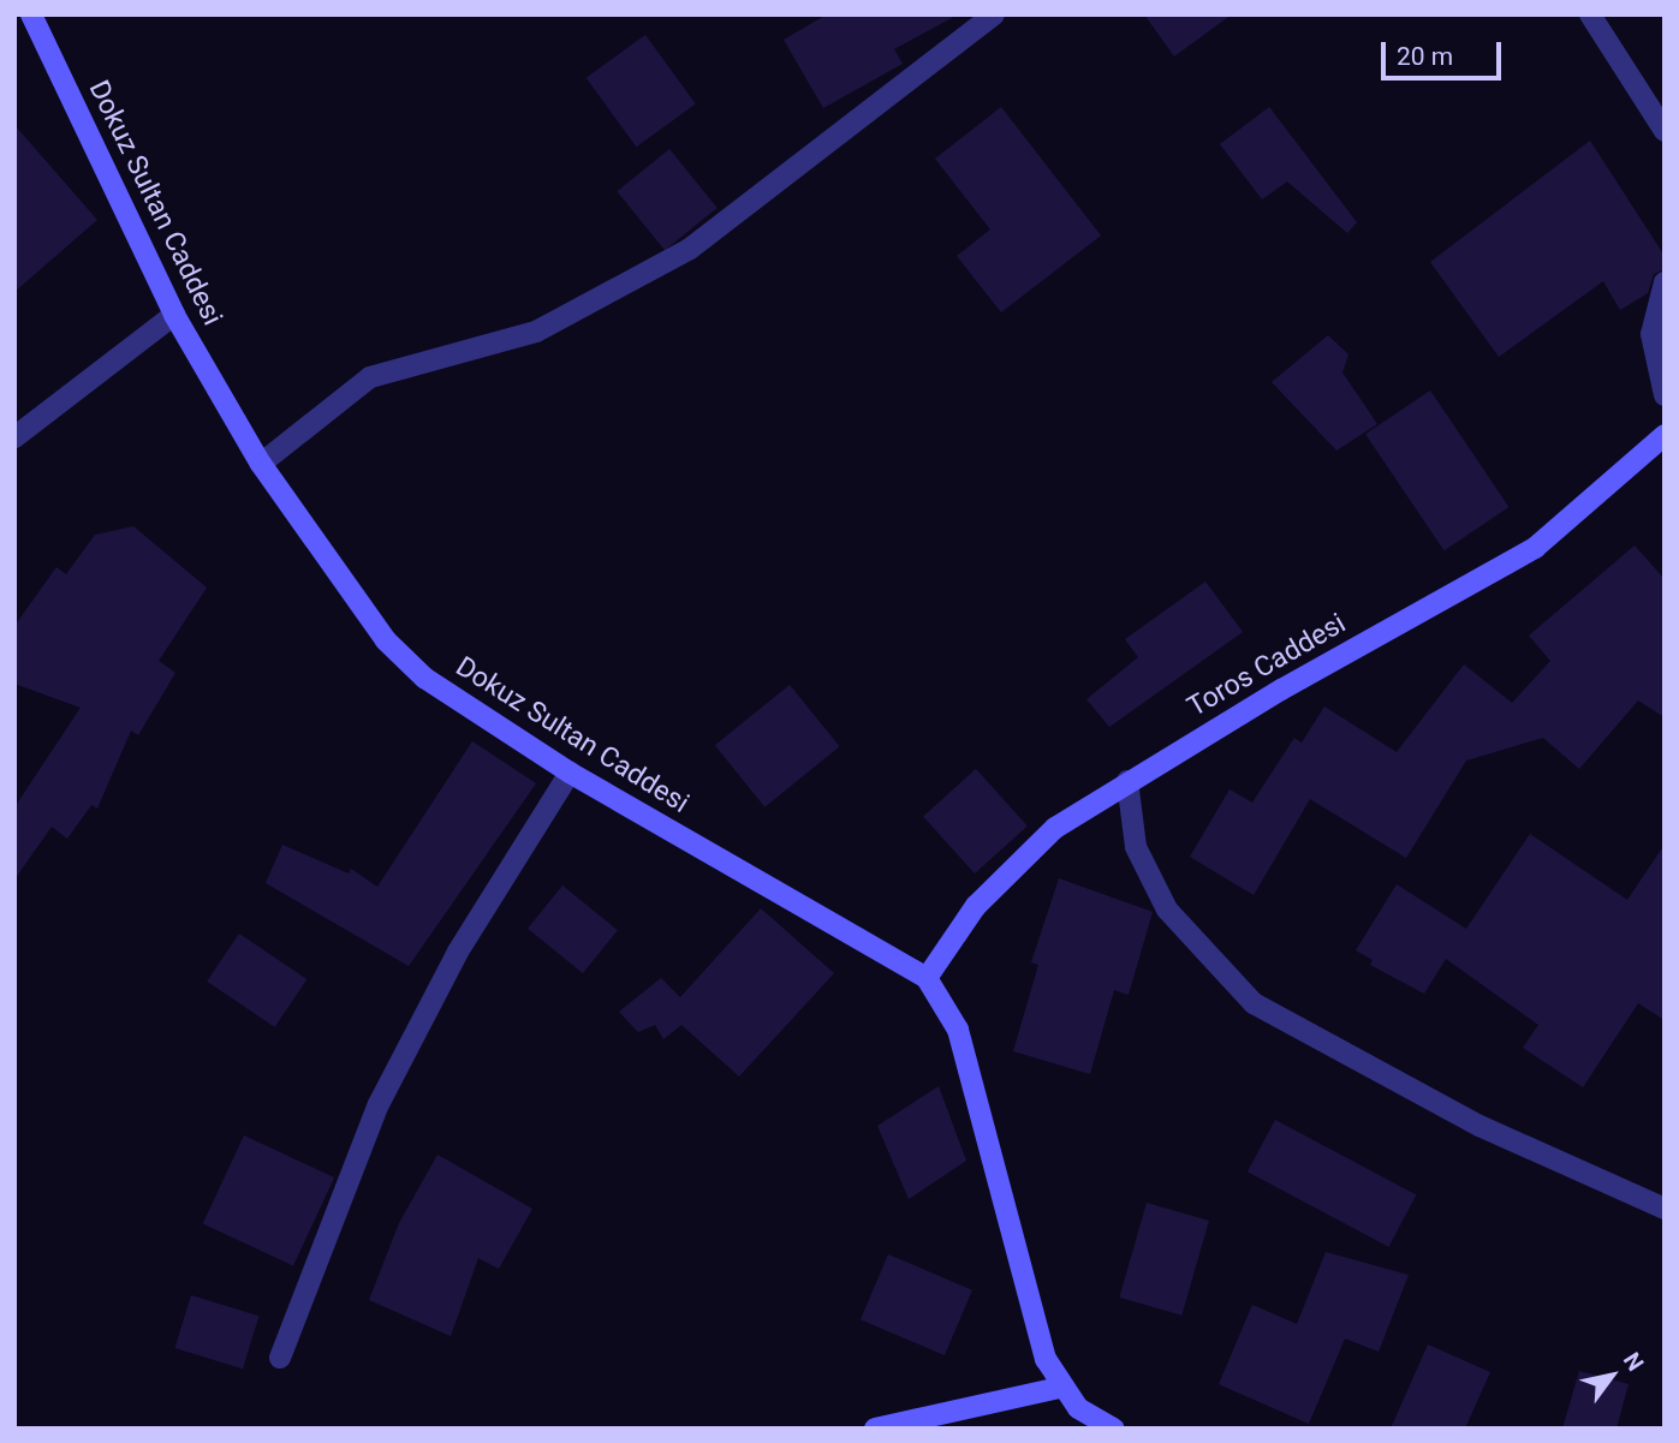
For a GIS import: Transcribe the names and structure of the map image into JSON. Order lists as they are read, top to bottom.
{
  "streets": {
    "street": ["Dokuz Sultan Caddesi", "Toros Caddesi"]
  },
  "crossings": [
    ["Dokuz Sultan Caddesi", "Toros Caddesi"]
  ],
  "scale_bar": "20 m",
  "north": "top right"
}
